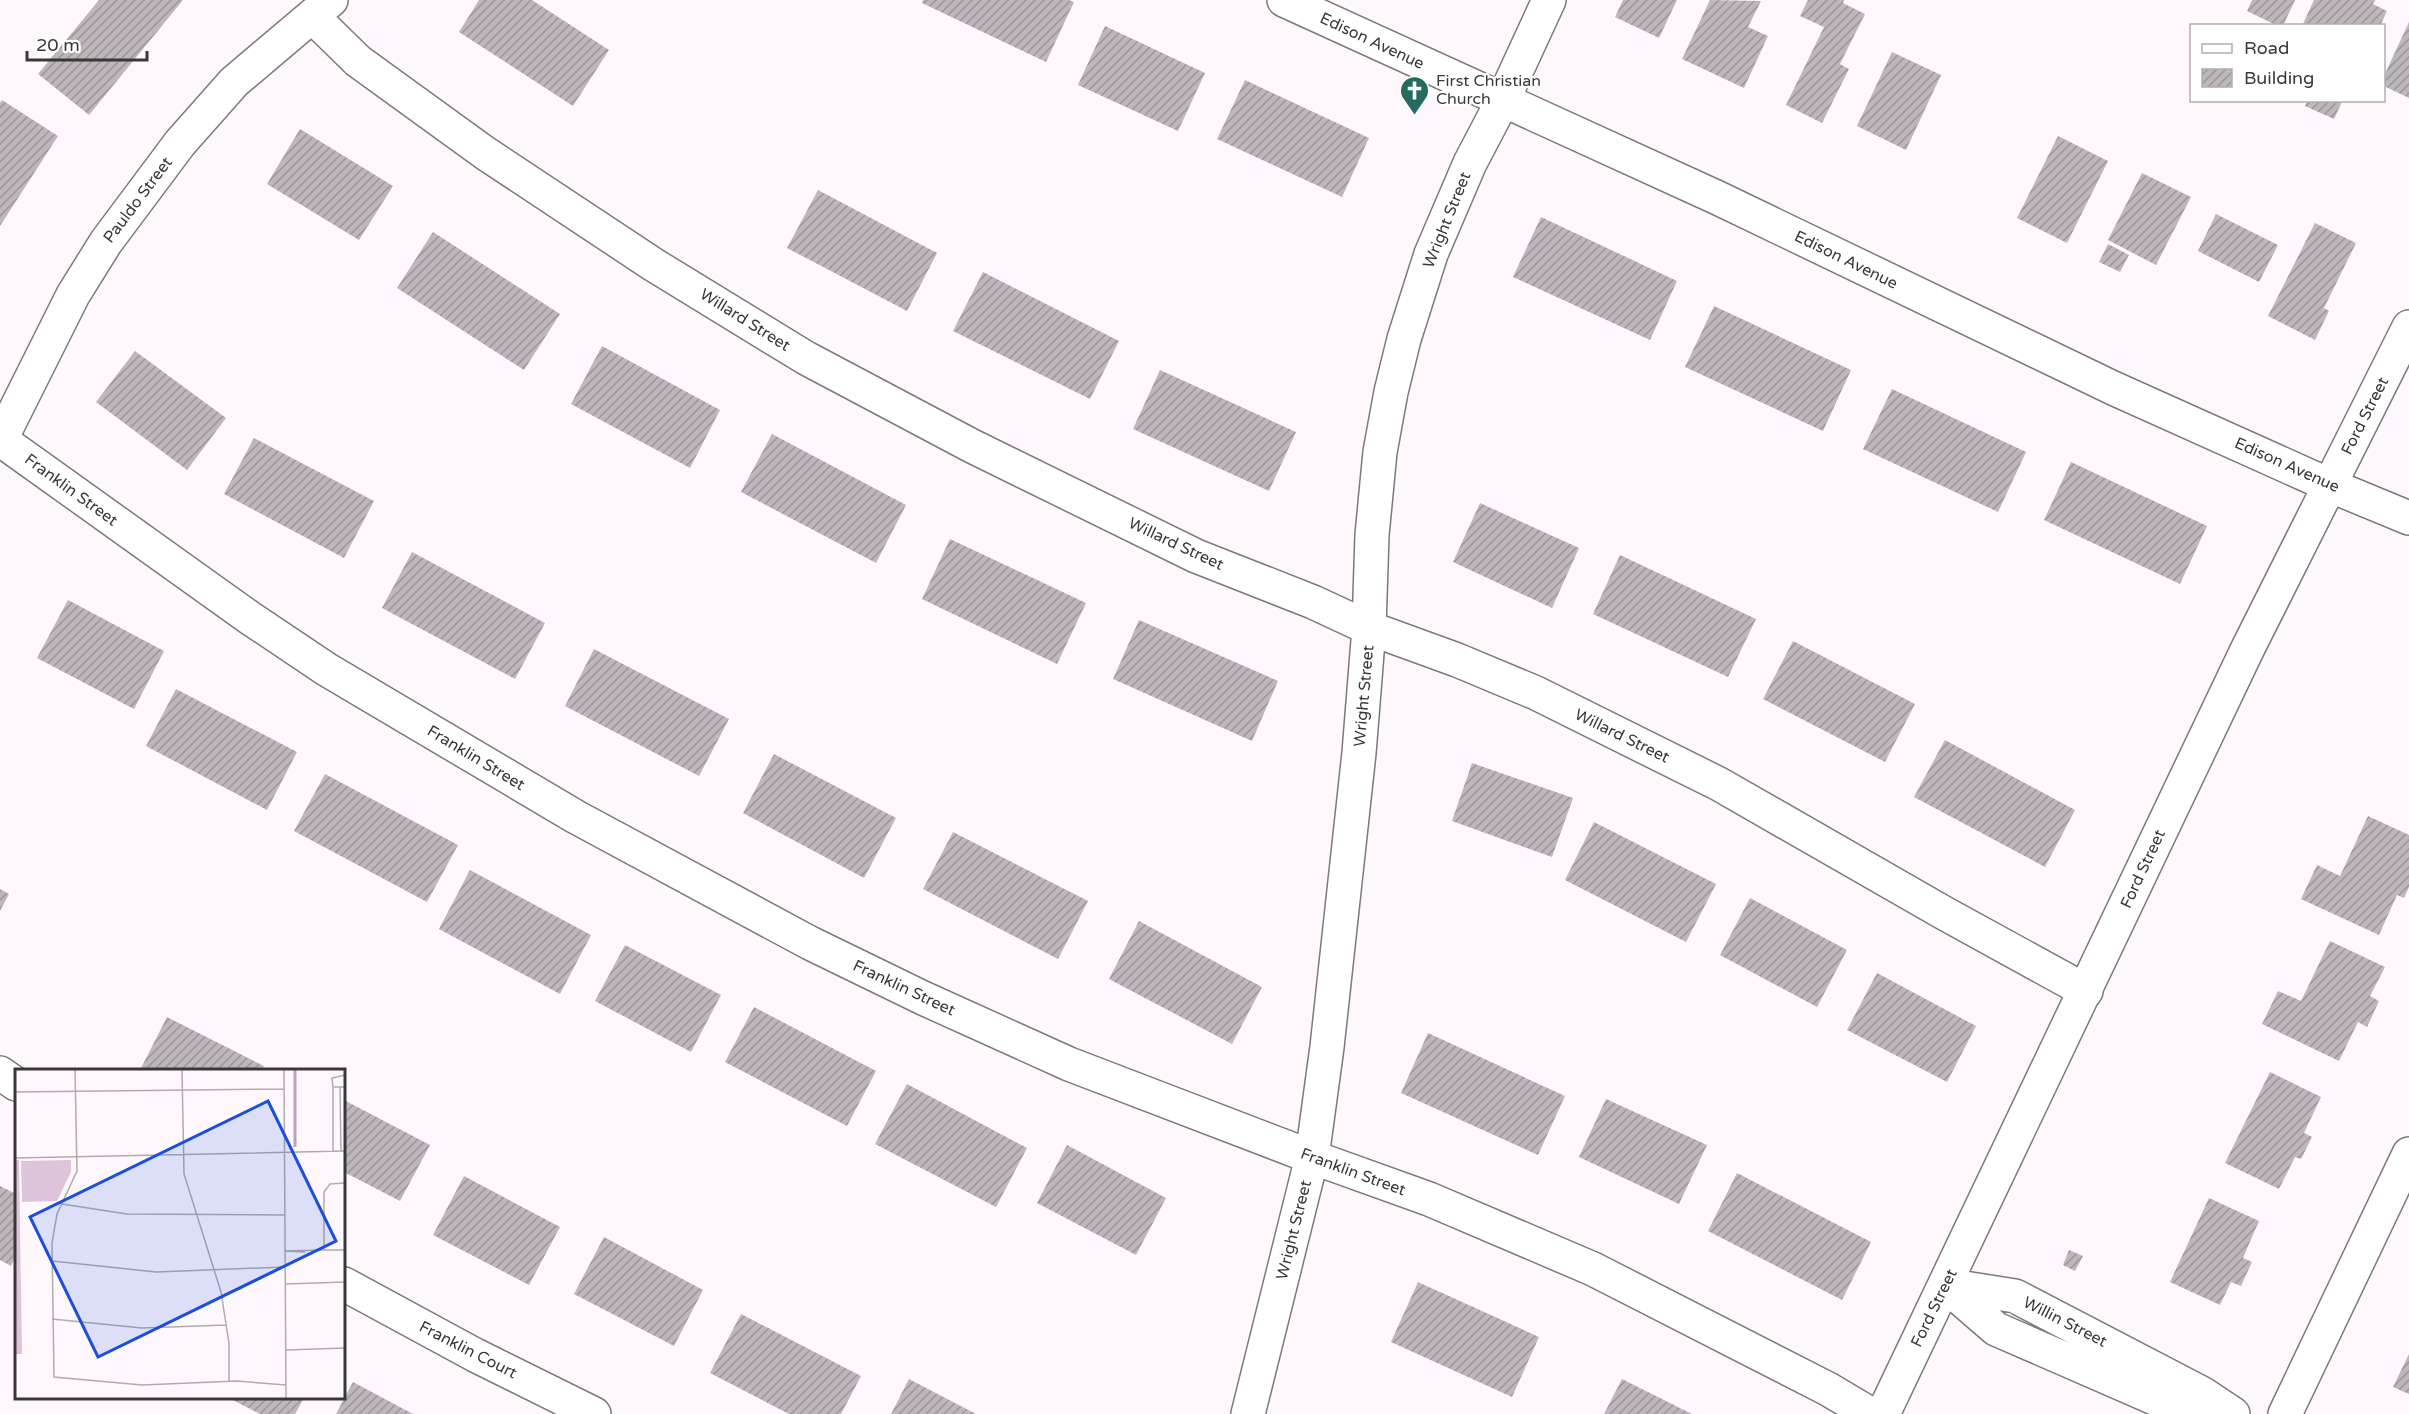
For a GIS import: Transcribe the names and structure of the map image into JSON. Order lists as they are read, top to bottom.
{
  "streets": {
    "street": [
      "Edison Avenue",
      "Pauldo Street",
      "Wright Street",
      "Willard Street",
      "Ford Street",
      "Franklin Street",
      "Willin Street",
      "Franklin Court"
    ]
  },
  "crossings": [
    ["Edison Avenue", "Wright Street"],
    ["Edison Avenue", "Ford Street"],
    ["Pauldo Street", "Willard Street"],
    ["Pauldo Street", "Franklin Street"],
    ["Wright Street", "Willard Street"],
    ["Wright Street", "Franklin Street"],
    ["Willard Street", "Ford Street"],
    ["Ford Street", "Willin Street"]
  ],
  "places": {
    "church": ["First Christian Church"]
  },
  "legend": ["Road", "Building"],
  "scale_bar": "20 m"
}
